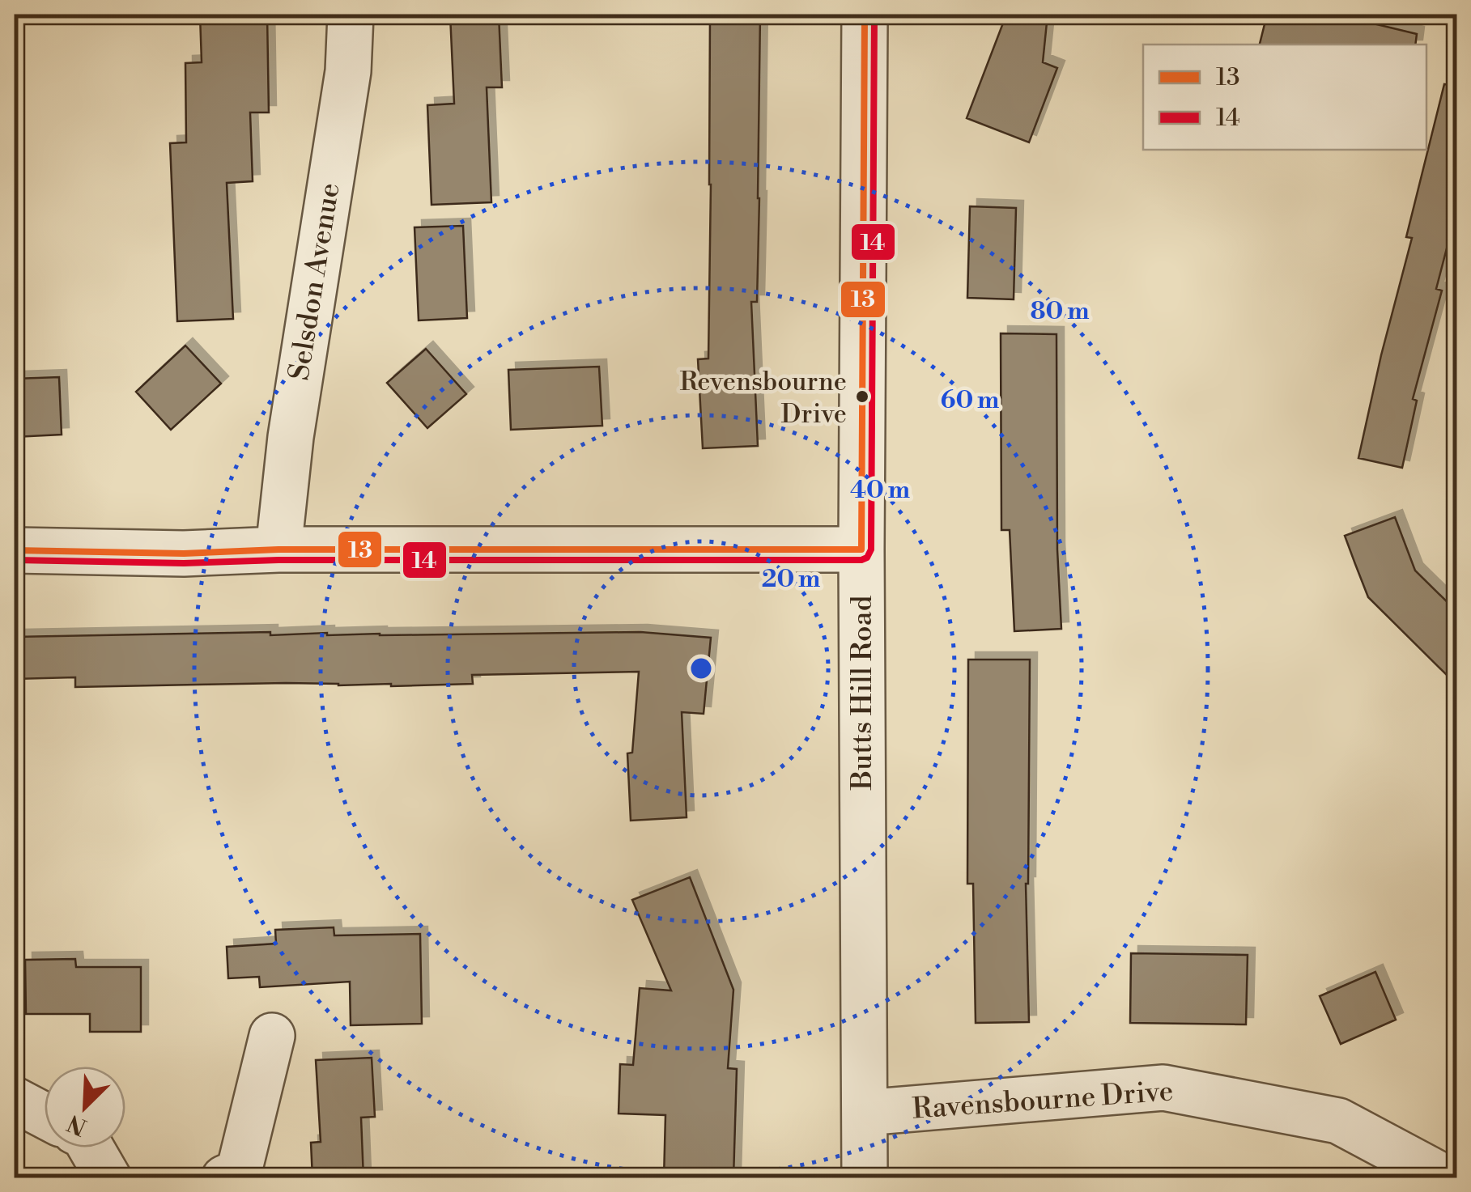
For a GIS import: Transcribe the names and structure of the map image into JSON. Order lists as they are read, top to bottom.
{
  "streets": {
    "street": ["Selsdon Avenue", "Butts Hill Road", "Ravensbourne Drive"]
  },
  "crossings": [
    ["Butts Hill Road", "Ravensbourne Drive"]
  ],
  "places": ["Revensbourne Drive"],
  "lines": ["transit line 13", "transit line 14"],
  "legend": ["13", "14"],
  "north": "bottom left",
  "rings": [
    "80 m",
    "60 m",
    "40 m",
    "20 m"
  ]
}
